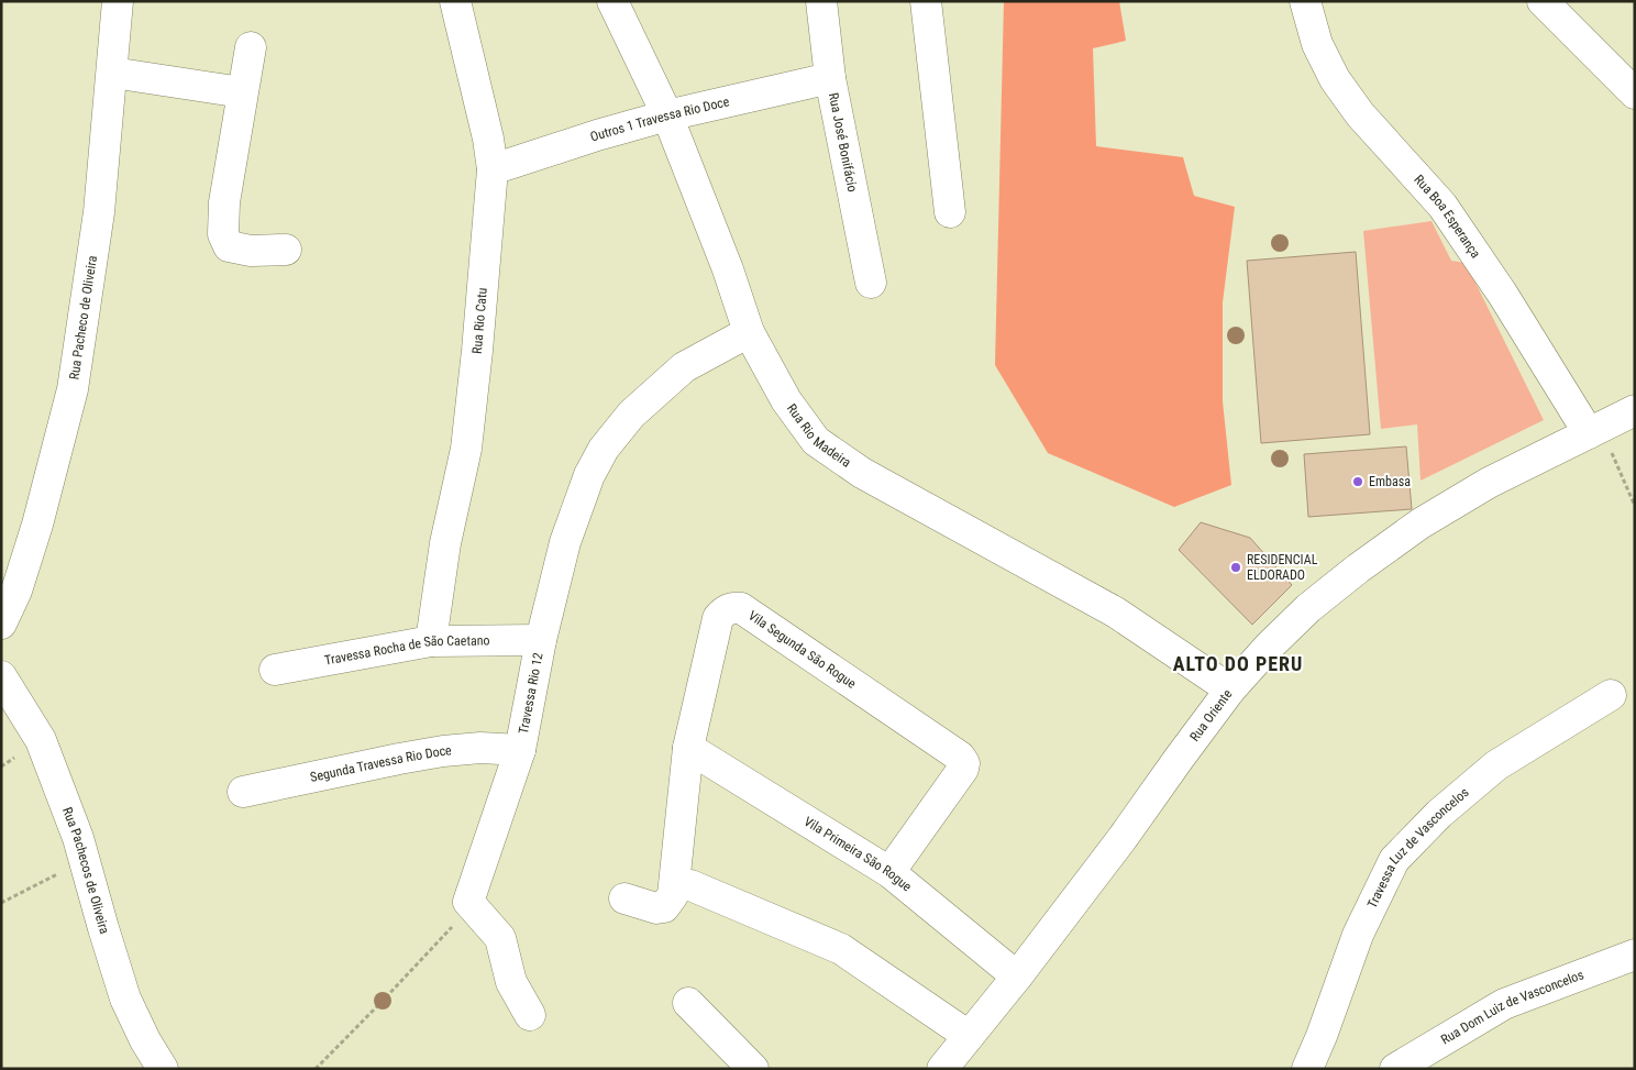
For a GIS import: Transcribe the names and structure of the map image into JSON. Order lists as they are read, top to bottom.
{
  "streets": {
    "street": [
      "Outros 1 Travessa Rio Doce",
      "Rua José Bonifácio",
      "Rua Boa Esperança",
      "Rua Pacheco de Oliveira",
      "Rua Rio Catu",
      "Rua Rio Madeira",
      "Vila Segunda São Rogue",
      "Travessa Rocha de São Caetano",
      "Travessa Rio 12",
      "Rua Oriente",
      "Segunda Travessa Rio Doce",
      "Travessa Luz de Vasconcelos",
      "Vila Primeira São Rogue",
      "Rua Pachecos de Oliveira",
      "Rua Dom Luiz de Vasconcelos"
    ]
  },
  "crossings": [
    ["Outros 1 Travessa Rio Doce", "Rua José Bonifácio"],
    ["Outros 1 Travessa Rio Doce", "Rua Rio Catu"],
    ["Outros 1 Travessa Rio Doce", "Rua Rio Madeira"],
    ["Rua Boa Esperança", "Rua Oriente"],
    ["Rua Rio Catu", "Travessa Rocha de São Caetano"],
    ["Rua Rio Madeira", "Travessa Rio 12"],
    ["Rua Rio Madeira", "Rua Oriente"],
    ["Vila Segunda São Rogue", "Vila Primeira São Rogue"],
    ["Travessa Rocha de São Caetano", "Travessa Rio 12"],
    ["Travessa Rio 12", "Segunda Travessa Rio Doce"],
    ["Rua Oriente", "Vila Primeira São Rogue"]
  ],
  "districts": ["ALTO DO PERU"],
  "places": ["Embasa", "RESIDENCIAL ELDORADO"]
}
